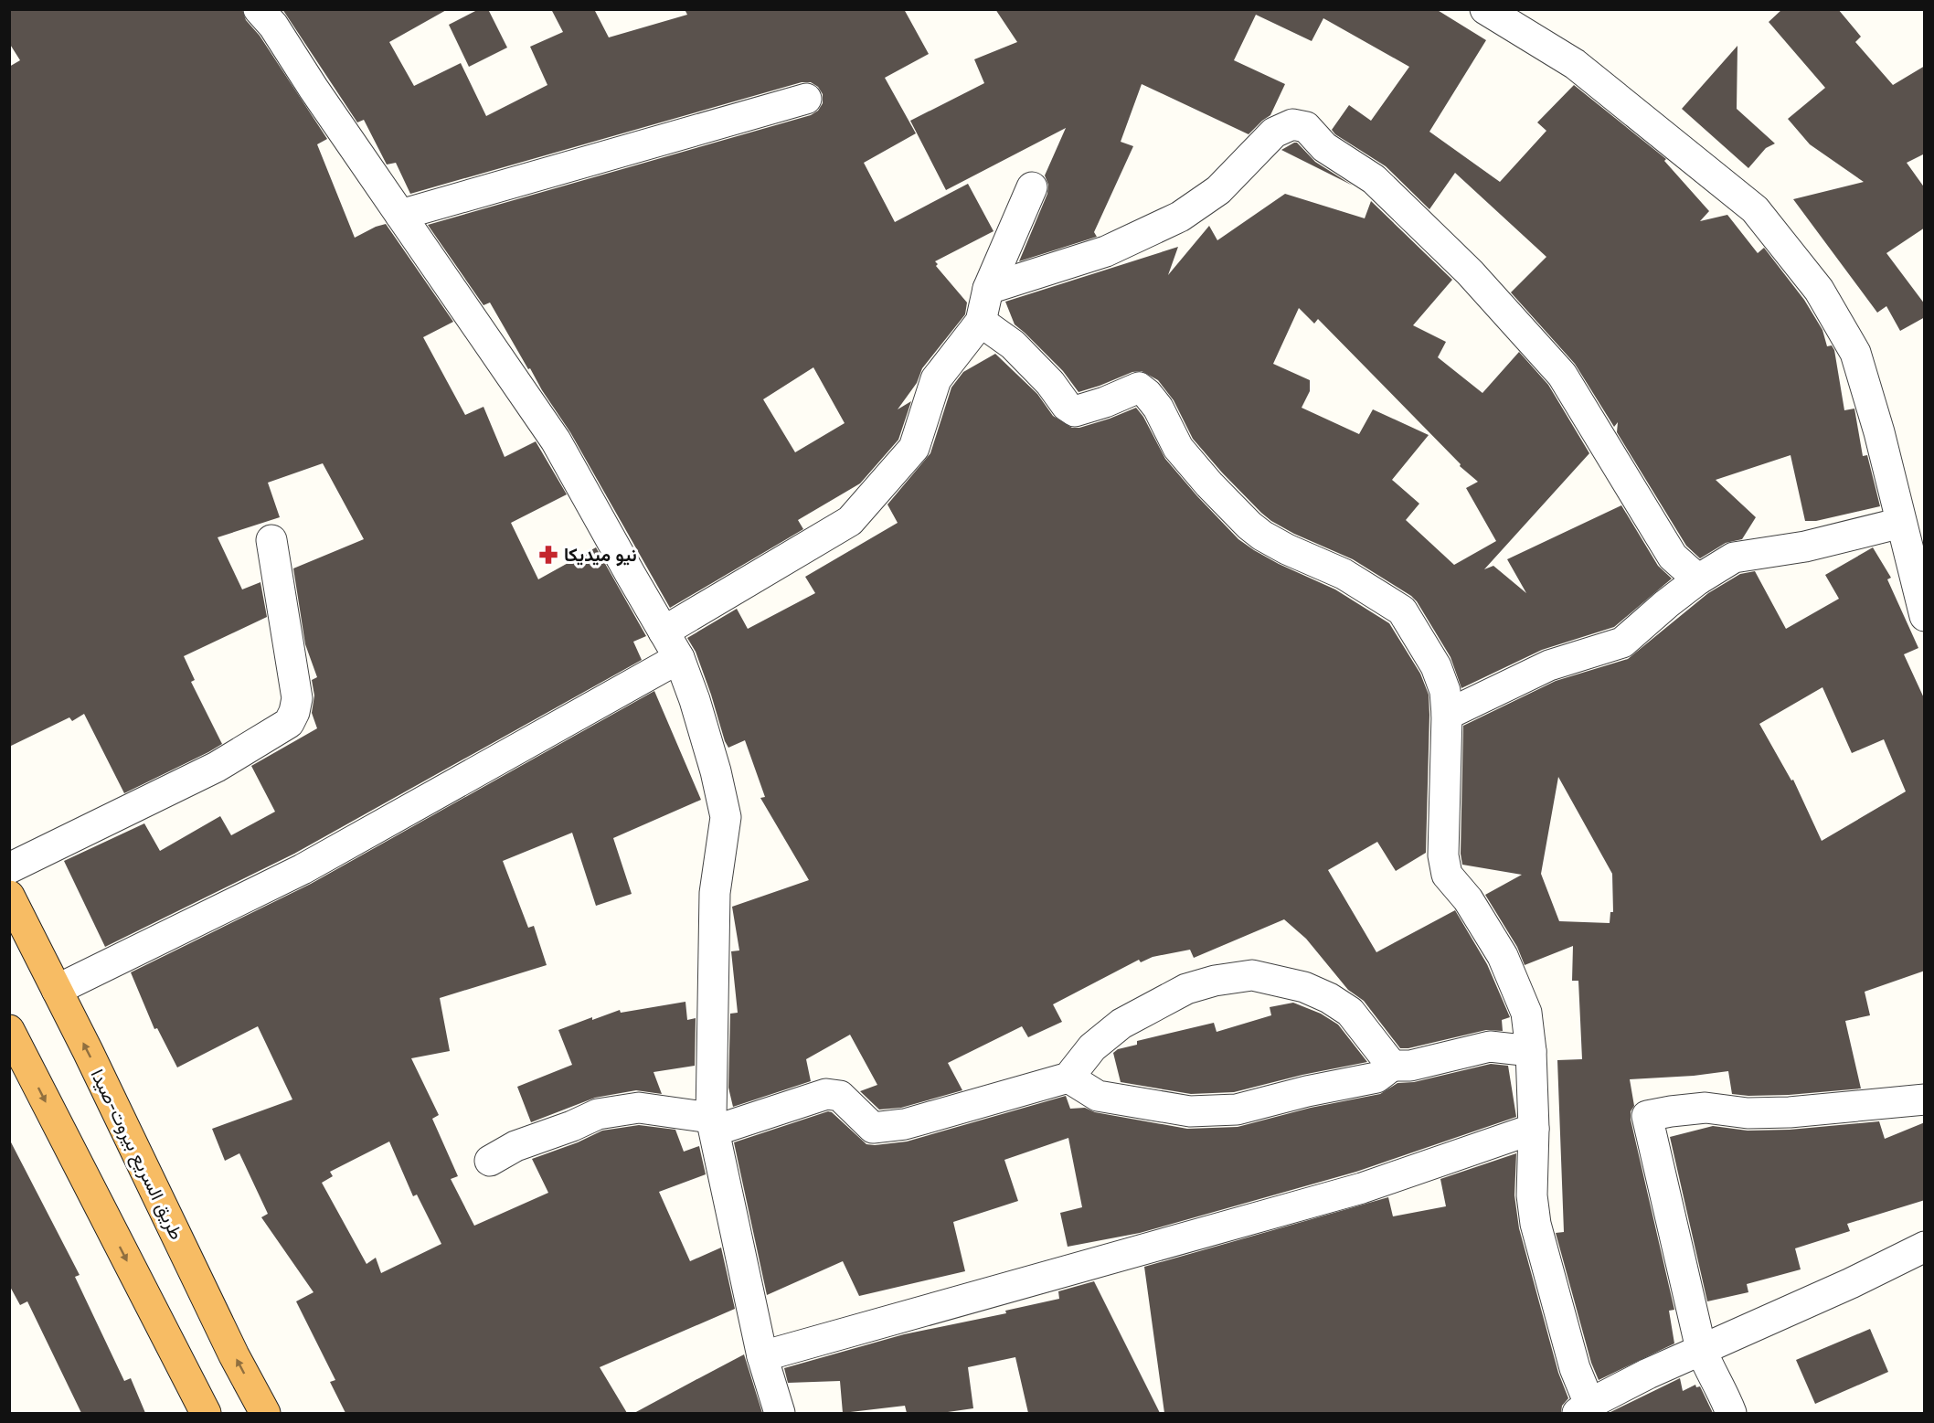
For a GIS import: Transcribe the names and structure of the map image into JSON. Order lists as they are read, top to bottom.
{
  "streets": {
    "highway": ["طريق السريع بيروت-صيدا"]
  },
  "places": {
    "pharmacy": ["نيو ميديكا"]
  }
}
